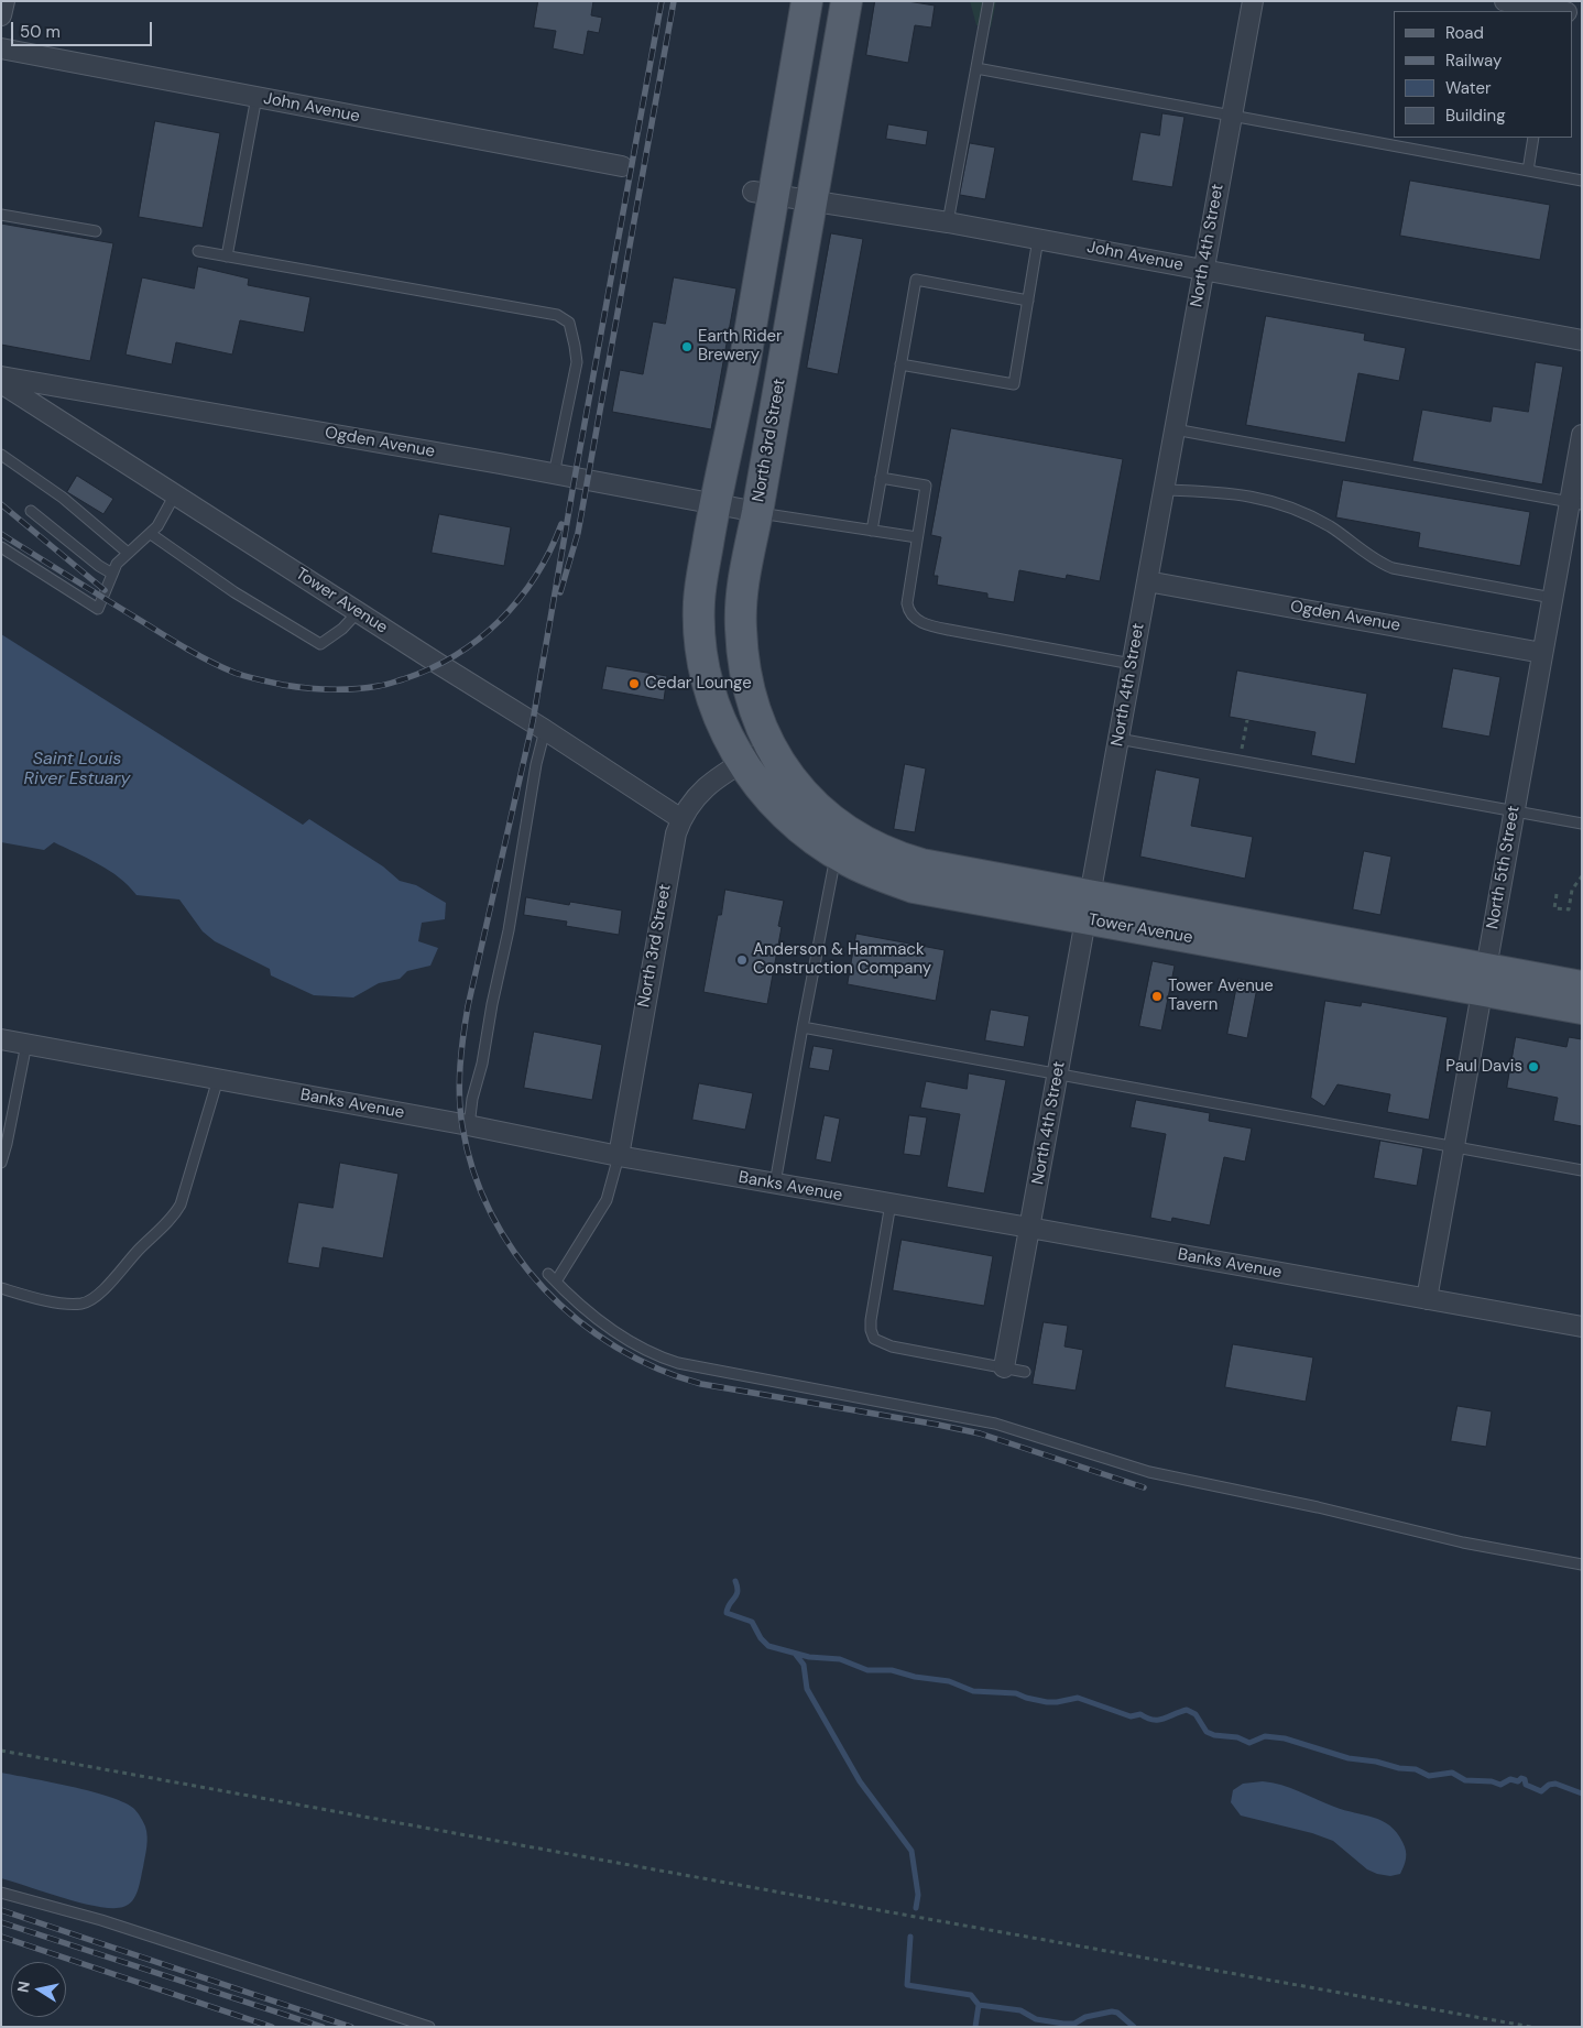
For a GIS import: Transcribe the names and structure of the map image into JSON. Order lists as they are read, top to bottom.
{
  "streets": {
    "main road": ["North 3rd Street", "Tower Avenue"],
    "street": [
      "John Avenue",
      "North 4th Street",
      "Ogden Avenue",
      "North 5th Street",
      "Banks Avenue"
    ]
  },
  "crossings": [
    ["John Avenue", "North 4th Street"],
    ["John Avenue", "North 3rd Street"],
    ["North 4th Street", "Ogden Avenue"],
    ["North 4th Street", "Tower Avenue"],
    ["North 4th Street", "Banks Avenue"],
    ["North 3rd Street", "Ogden Avenue"],
    ["North 3rd Street", "Tower Avenue"],
    ["North 3rd Street", "Banks Avenue"],
    ["Ogden Avenue", "North 5th Street"],
    ["Tower Avenue", "North 5th Street"],
    ["North 5th Street", "Banks Avenue"]
  ],
  "water": ["Saint Louis River Estuary"],
  "places": [
    "Earth Rider Brewery",
    "Cedar Lounge",
    "Anderson & Hammack Construction Company",
    "Tower Avenue Tavern",
    "Paul Davis"
  ],
  "legend": [
    "Road",
    "Railway",
    "Water",
    "Building"
  ],
  "scale_bar": "50 m",
  "north": "left"
}
